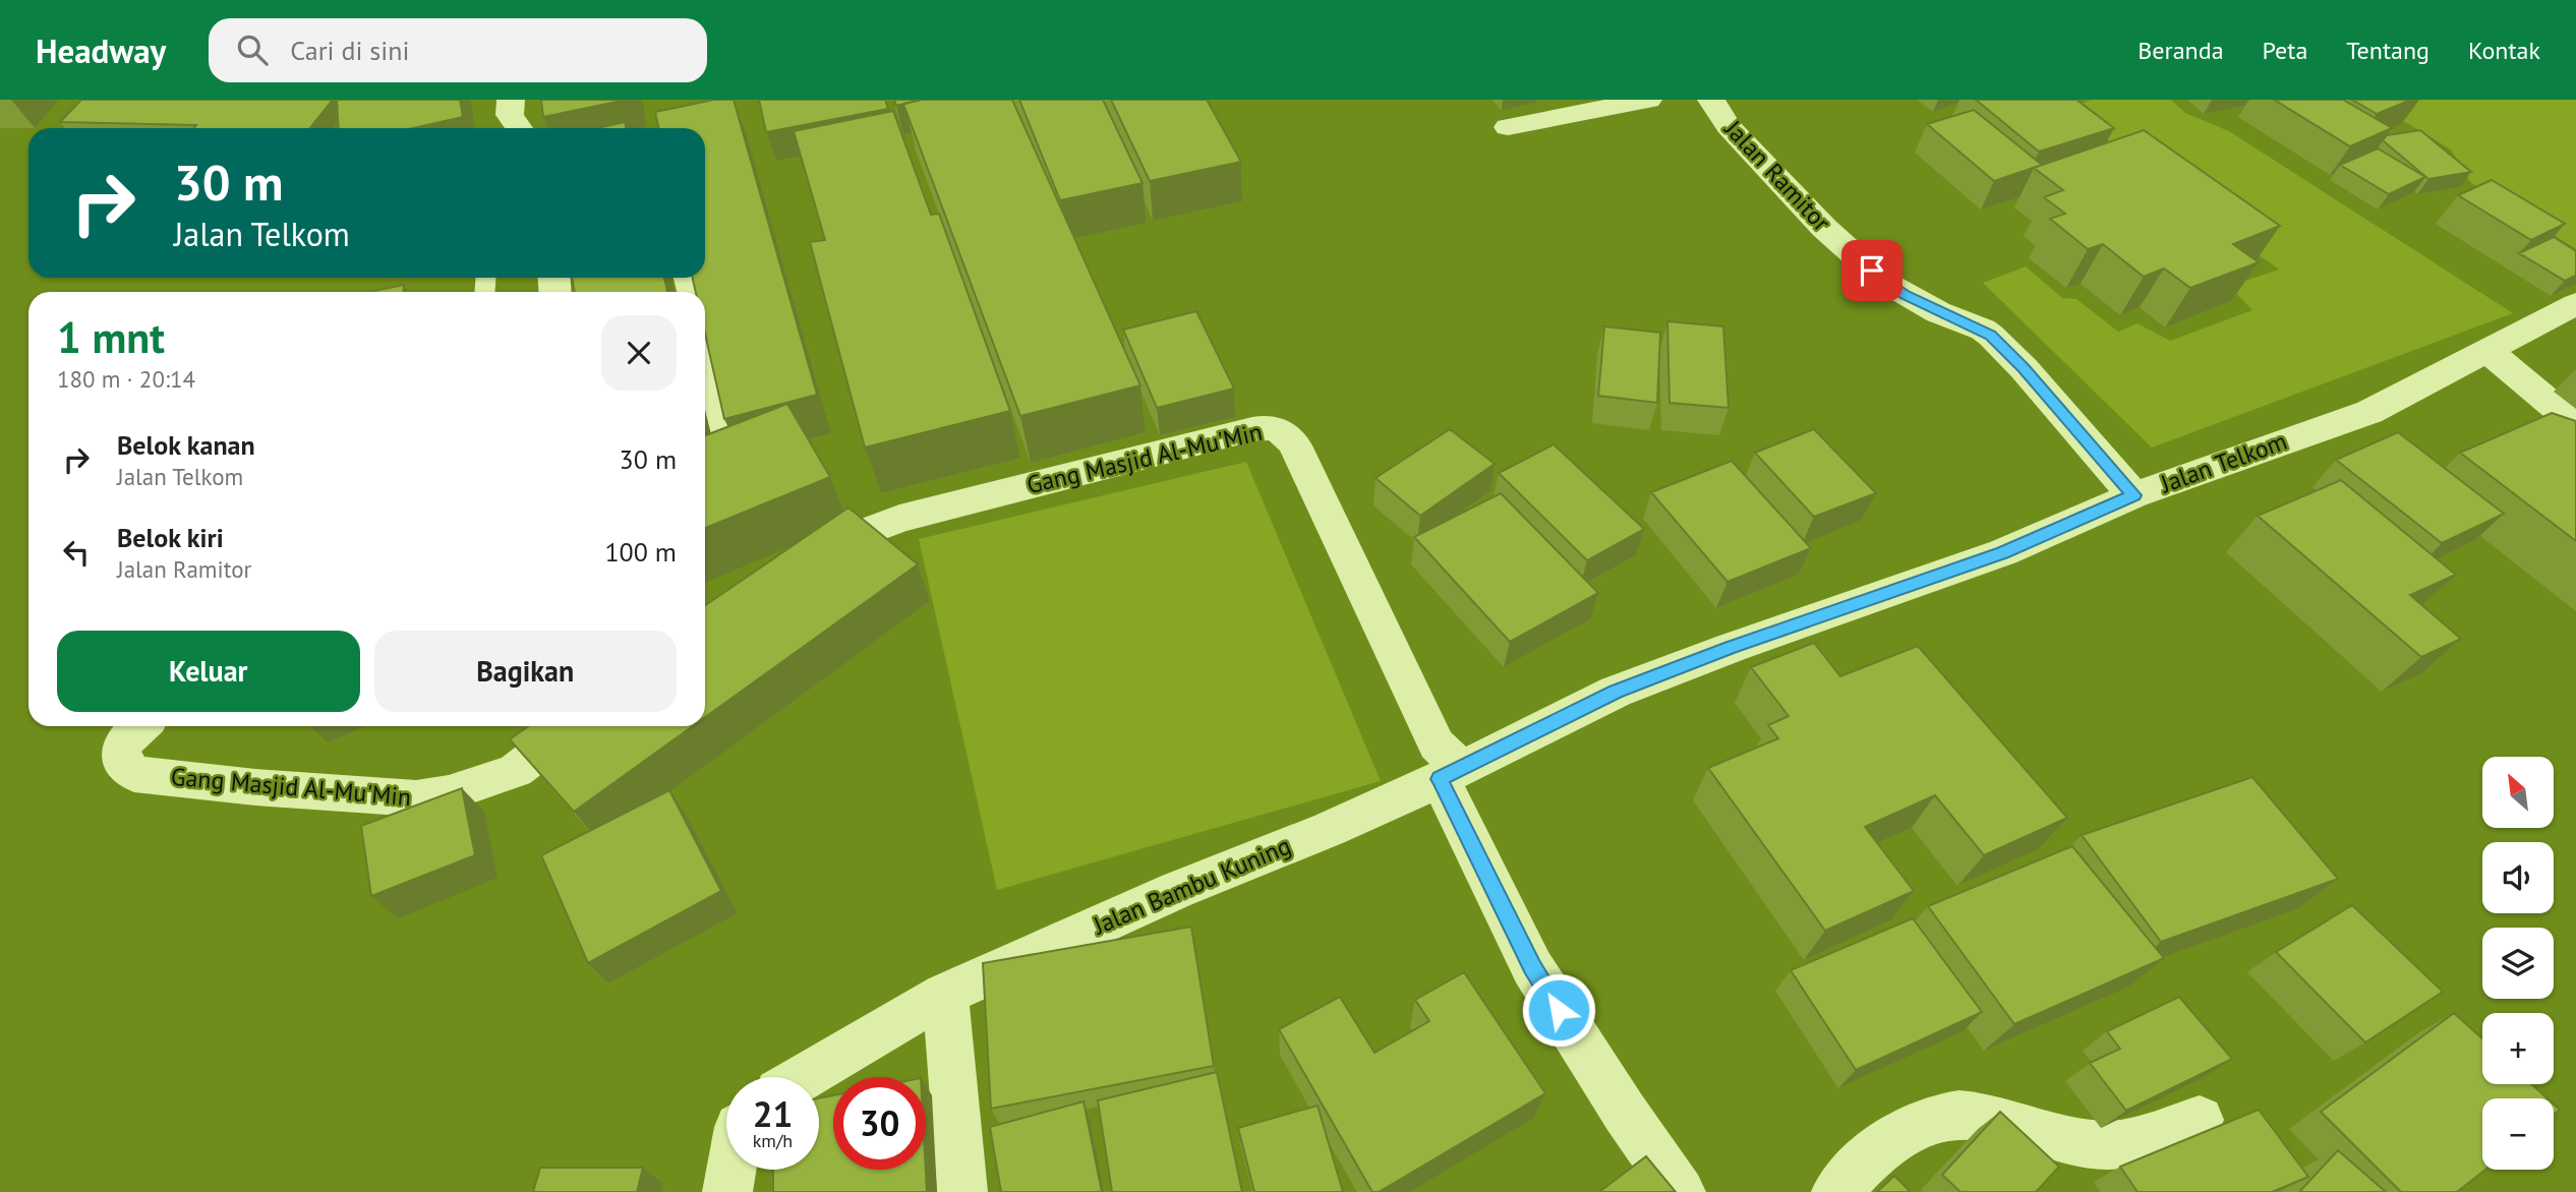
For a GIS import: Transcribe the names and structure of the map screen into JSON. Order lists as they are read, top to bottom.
{
  "streets": {
    "street": [
      "Jalan Ramitor",
      "Gang Masjid Al-Mu'Min",
      "Jalan Telkom",
      "Jalan Bambu Kuning"
    ]
  },
  "crossings": [
    ["Jalan Ramitor", "Jalan Telkom"],
    ["Gang Masjid Al-Mu'Min", "Jalan Telkom"],
    ["Gang Masjid Al-Mu'Min", "Jalan Bambu Kuning"],
    ["Jalan Telkom", "Jalan Bambu Kuning"]
  ],
  "north": "top left",
  "page": {
    "header": "Headway",
    "search": "Cari di sini",
    "nav": [
      "Beranda",
      "Peta",
      "Tentang",
      "Kontak"
    ],
    "turn": ["30 m", "Jalan Telkom"],
    "heading": ["1 mnt", "180 m · 20:14"],
    "list": [
      {
        "name": "Belok kanan",
        "note": "Jalan Telkom",
        "value": "30 m"
      },
      {
        "name": "Belok kiri",
        "note": "Jalan Ramitor",
        "value": "100 m"
      }
    ],
    "buttons": ["Keluar", "Bagikan"],
    "map_buttons": ["+", "−"],
    "speed": "21 km/h",
    "limit": "30"
  }
}
